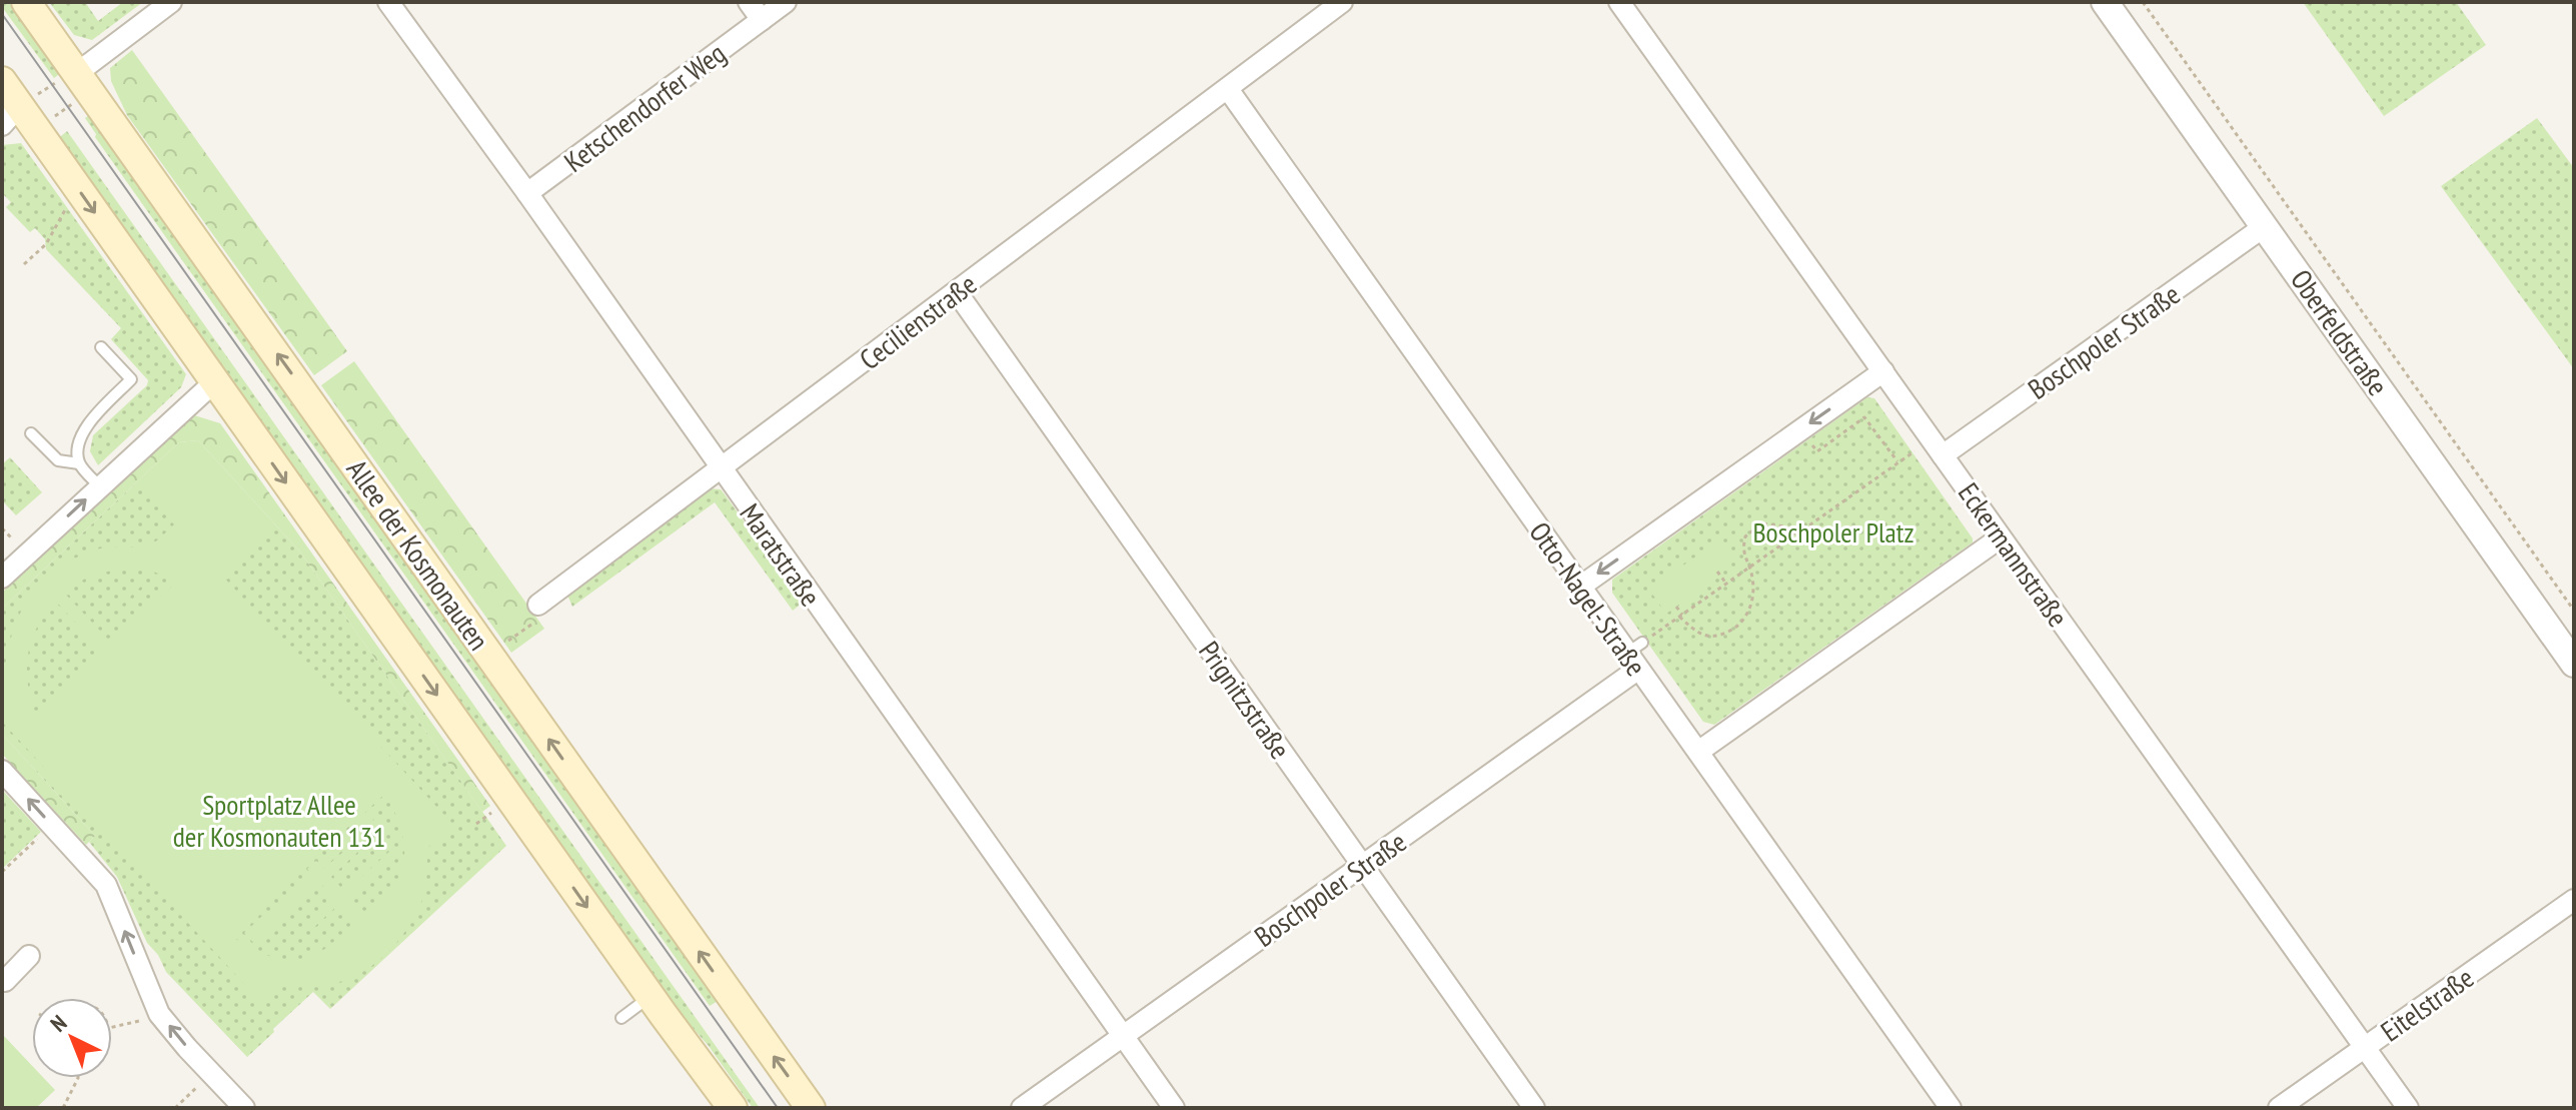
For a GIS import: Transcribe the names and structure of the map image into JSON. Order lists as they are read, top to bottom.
{
  "streets": {
    "main road": ["Allee der Kosmonauten"],
    "street": [
      "Ketschendorfer Weg",
      "Cecilienstraße",
      "Oberfeldstraße",
      "Boschpoler Straße",
      "Maratstraße",
      "Eckermannstraße",
      "Otto-Nagel-Straße",
      "Prignitzstraße",
      "Eitelstraße"
    ]
  },
  "crossings": [
    ["Ketschendorfer Weg", "Maratstraße"],
    ["Cecilienstraße", "Maratstraße"],
    ["Cecilienstraße", "Otto-Nagel-Straße"],
    ["Cecilienstraße", "Prignitzstraße"],
    ["Oberfeldstraße", "Boschpoler Straße"],
    ["Boschpoler Straße", "Maratstraße"],
    ["Boschpoler Straße", "Eckermannstraße"],
    ["Boschpoler Straße", "Otto-Nagel-Straße"],
    ["Boschpoler Straße", "Prignitzstraße"],
    ["Eckermannstraße", "Eitelstraße"]
  ],
  "parks": ["Boschpoler Platz", "Sportplatz Allee der Kosmonauten 131"],
  "north": "top left"
}
